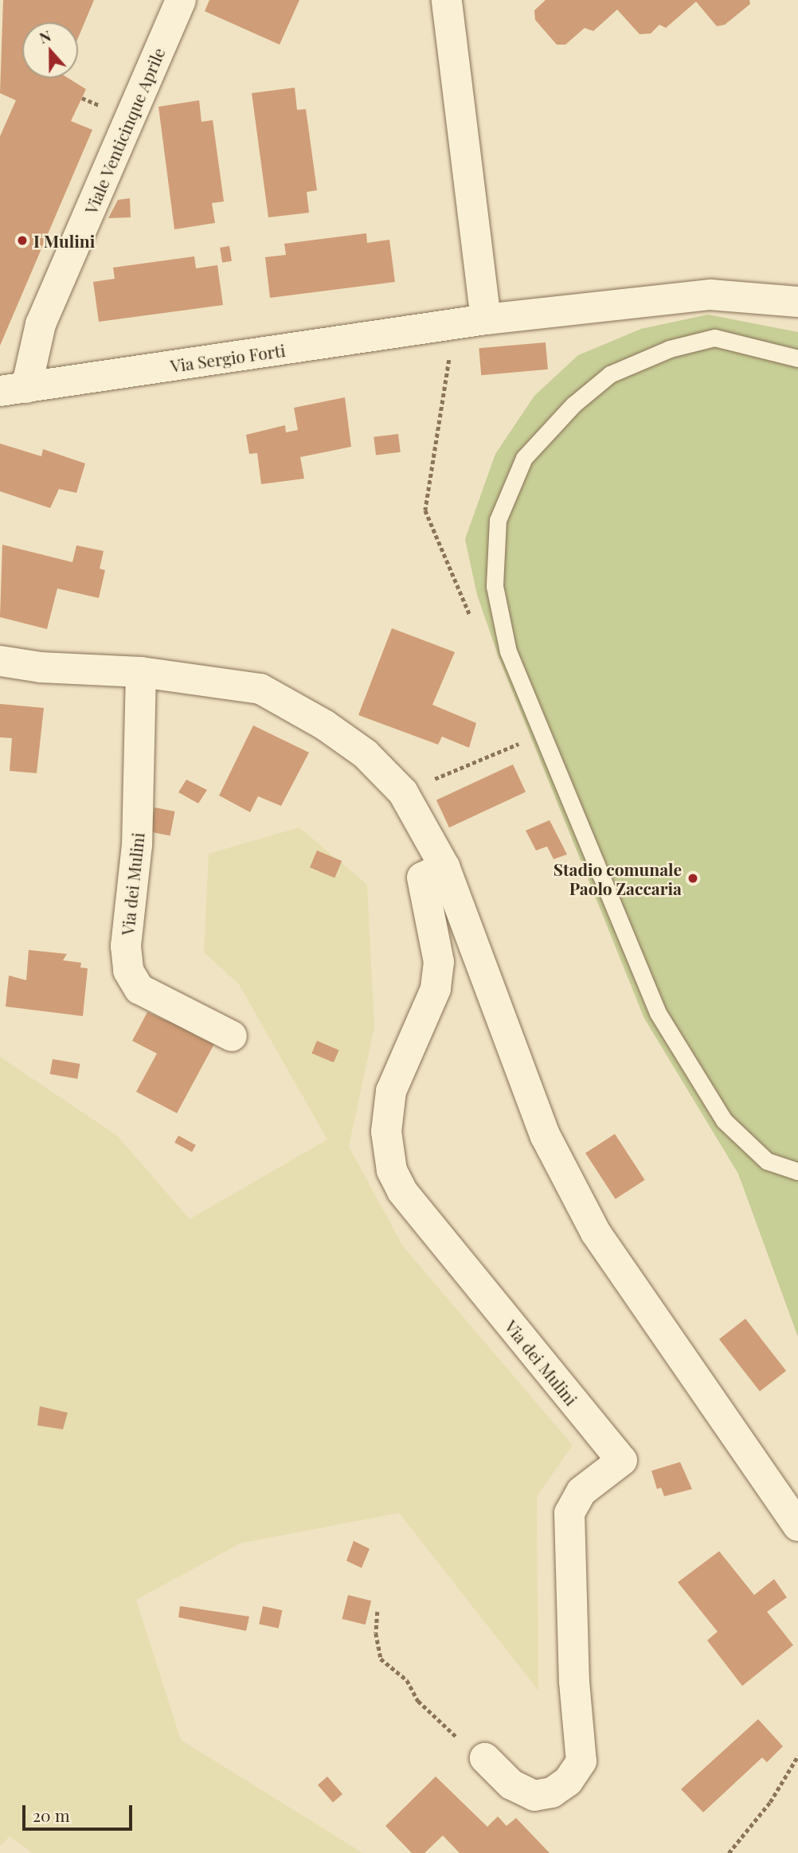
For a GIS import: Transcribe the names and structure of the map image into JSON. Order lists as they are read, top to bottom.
{
  "streets": {
    "street": ["Viale Venticinque Aprile", "Via Sergio Forti", "Via dei Mulini"]
  },
  "crossings": [
    ["Viale Venticinque Aprile", "Via Sergio Forti"]
  ],
  "places": ["I Mulini", "Stadio comunale Paolo Zaccaria"],
  "scale_bar": "20 m",
  "north": "top"
}
